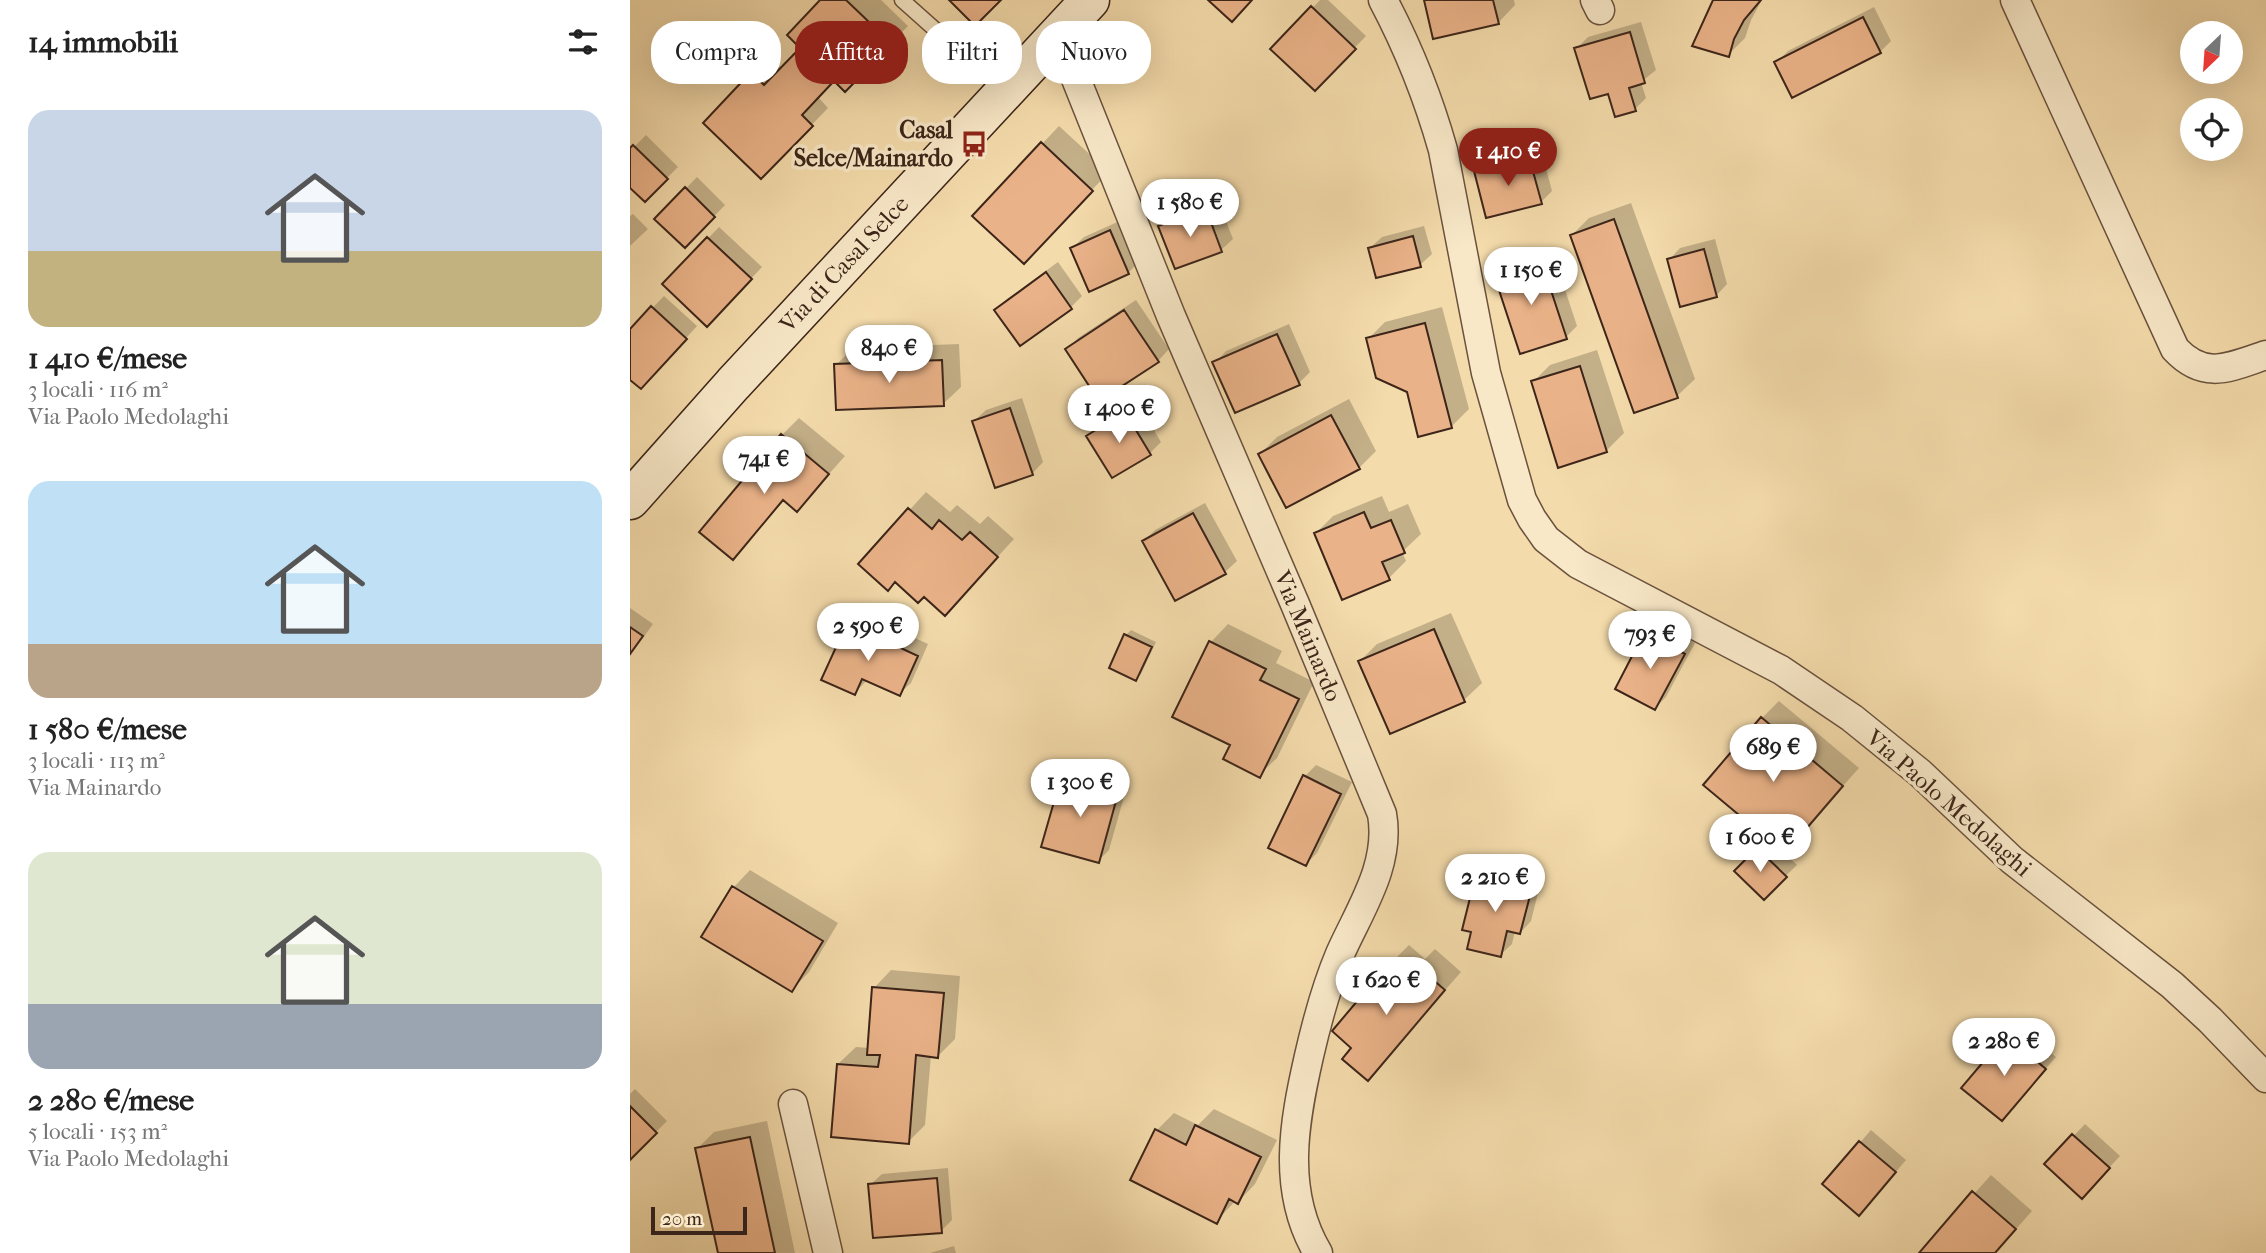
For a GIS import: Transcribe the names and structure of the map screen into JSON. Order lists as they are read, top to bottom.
{
  "streets": {
    "main road": ["Via di Casal Selce"],
    "street": ["Via Mainardo", "Via Paolo Medolaghi"]
  },
  "places": {
    "bus stop": ["Casal Selce/Mainardo"]
  },
  "scale_bar": "20 m",
  "north": "bottom left",
  "page": {
    "heading": "14 immobili",
    "chip": [
      "Compra",
      "Affitta",
      "Filtri",
      "Nuovo"
    ],
    "list": [
      {
        "name": "1 410 €/mese",
        "note": "3 locali · 116 m² · Via Paolo Medolaghi"
      },
      {
        "name": "1 580 €/mese",
        "note": "3 locali · 113 m² · Via Mainardo"
      },
      {
        "name": "2 280 €/mese",
        "note": "5 locali · 153 m² · Via Paolo Medolaghi"
      }
    ],
    "price": [
      "1 410 €",
      "1 580 €",
      "1 150 €",
      "840 €",
      "1 400 €",
      "741 €",
      "2 590 €",
      "793 €",
      "689 €",
      "1 300 €",
      "1 600 €",
      "2 210 €",
      "1 620 €",
      "2 280 €"
    ],
    "scale": "20 m"
  }
}
